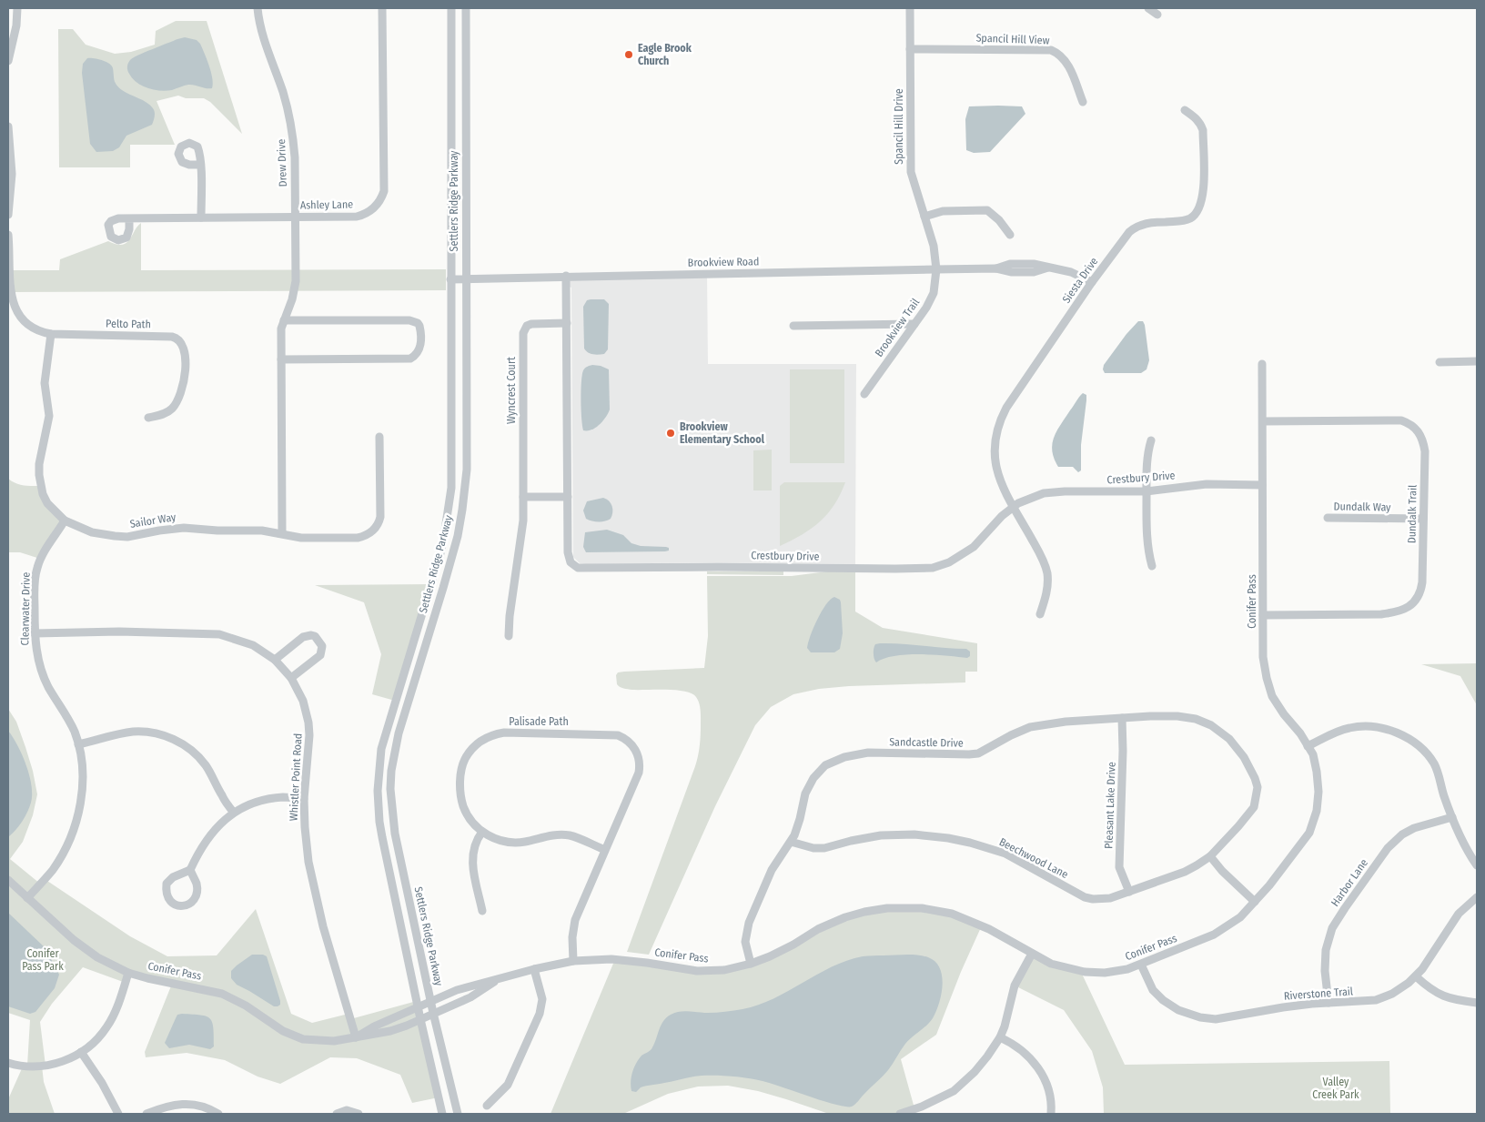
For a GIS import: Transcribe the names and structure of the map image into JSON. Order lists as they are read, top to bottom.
{
  "streets": {
    "street": [
      "Spancil Hill View",
      "Spancil Hill Drive",
      "Drew Drive",
      "Settlers Ridge Parkway",
      "Ashley Lane",
      "Brookview Road",
      "Siesta Drive",
      "Pelto Path",
      "Brookview Trail",
      "Wyncrest Court",
      "Crestbury Drive",
      "Dundalk Way",
      "Dundalk Trail",
      "Sailor Way",
      "Conifer Pass",
      "Clearwater Drive",
      "Palisade Path",
      "Sandcastle Drive",
      "Whistler Point Road",
      "Pleasant Lake Drive",
      "Beechwood Lane",
      "Harbor Lane",
      "Riverstone Trail"
    ]
  },
  "crossings": [
    ["Spancil Hill View", "Spancil Hill Drive"],
    ["Spancil Hill Drive", "Brookview Road"],
    ["Spancil Hill Drive", "Brookview Trail"],
    ["Drew Drive", "Ashley Lane"],
    ["Drew Drive", "Sailor Way"],
    ["Settlers Ridge Parkway", "Brookview Road"],
    ["Settlers Ridge Parkway", "Conifer Pass"],
    ["Brookview Road", "Siesta Drive"],
    ["Brookview Road", "Brookview Trail"],
    ["Brookview Road", "Crestbury Drive"],
    ["Siesta Drive", "Crestbury Drive"],
    ["Pelto Path", "Sailor Way"],
    ["Wyncrest Court", "Crestbury Drive"],
    ["Crestbury Drive", "Conifer Pass"],
    ["Dundalk Way", "Dundalk Trail"],
    ["Dundalk Trail", "Conifer Pass"],
    ["Sailor Way", "Clearwater Drive"],
    ["Conifer Pass", "Clearwater Drive"],
    ["Conifer Pass", "Palisade Path"],
    ["Conifer Pass", "Sandcastle Drive"],
    ["Conifer Pass", "Whistler Point Road"],
    ["Conifer Pass", "Riverstone Trail"],
    ["Clearwater Drive", "Whistler Point Road"],
    ["Sandcastle Drive", "Pleasant Lake Drive"],
    ["Sandcastle Drive", "Beechwood Lane"],
    ["Pleasant Lake Drive", "Beechwood Lane"],
    ["Harbor Lane", "Riverstone Trail"]
  ],
  "parks": ["Conifer Pass Park", "Valley Creek Park"],
  "places": ["Eagle Brook Church", "Brookview Elementary School"]
}
